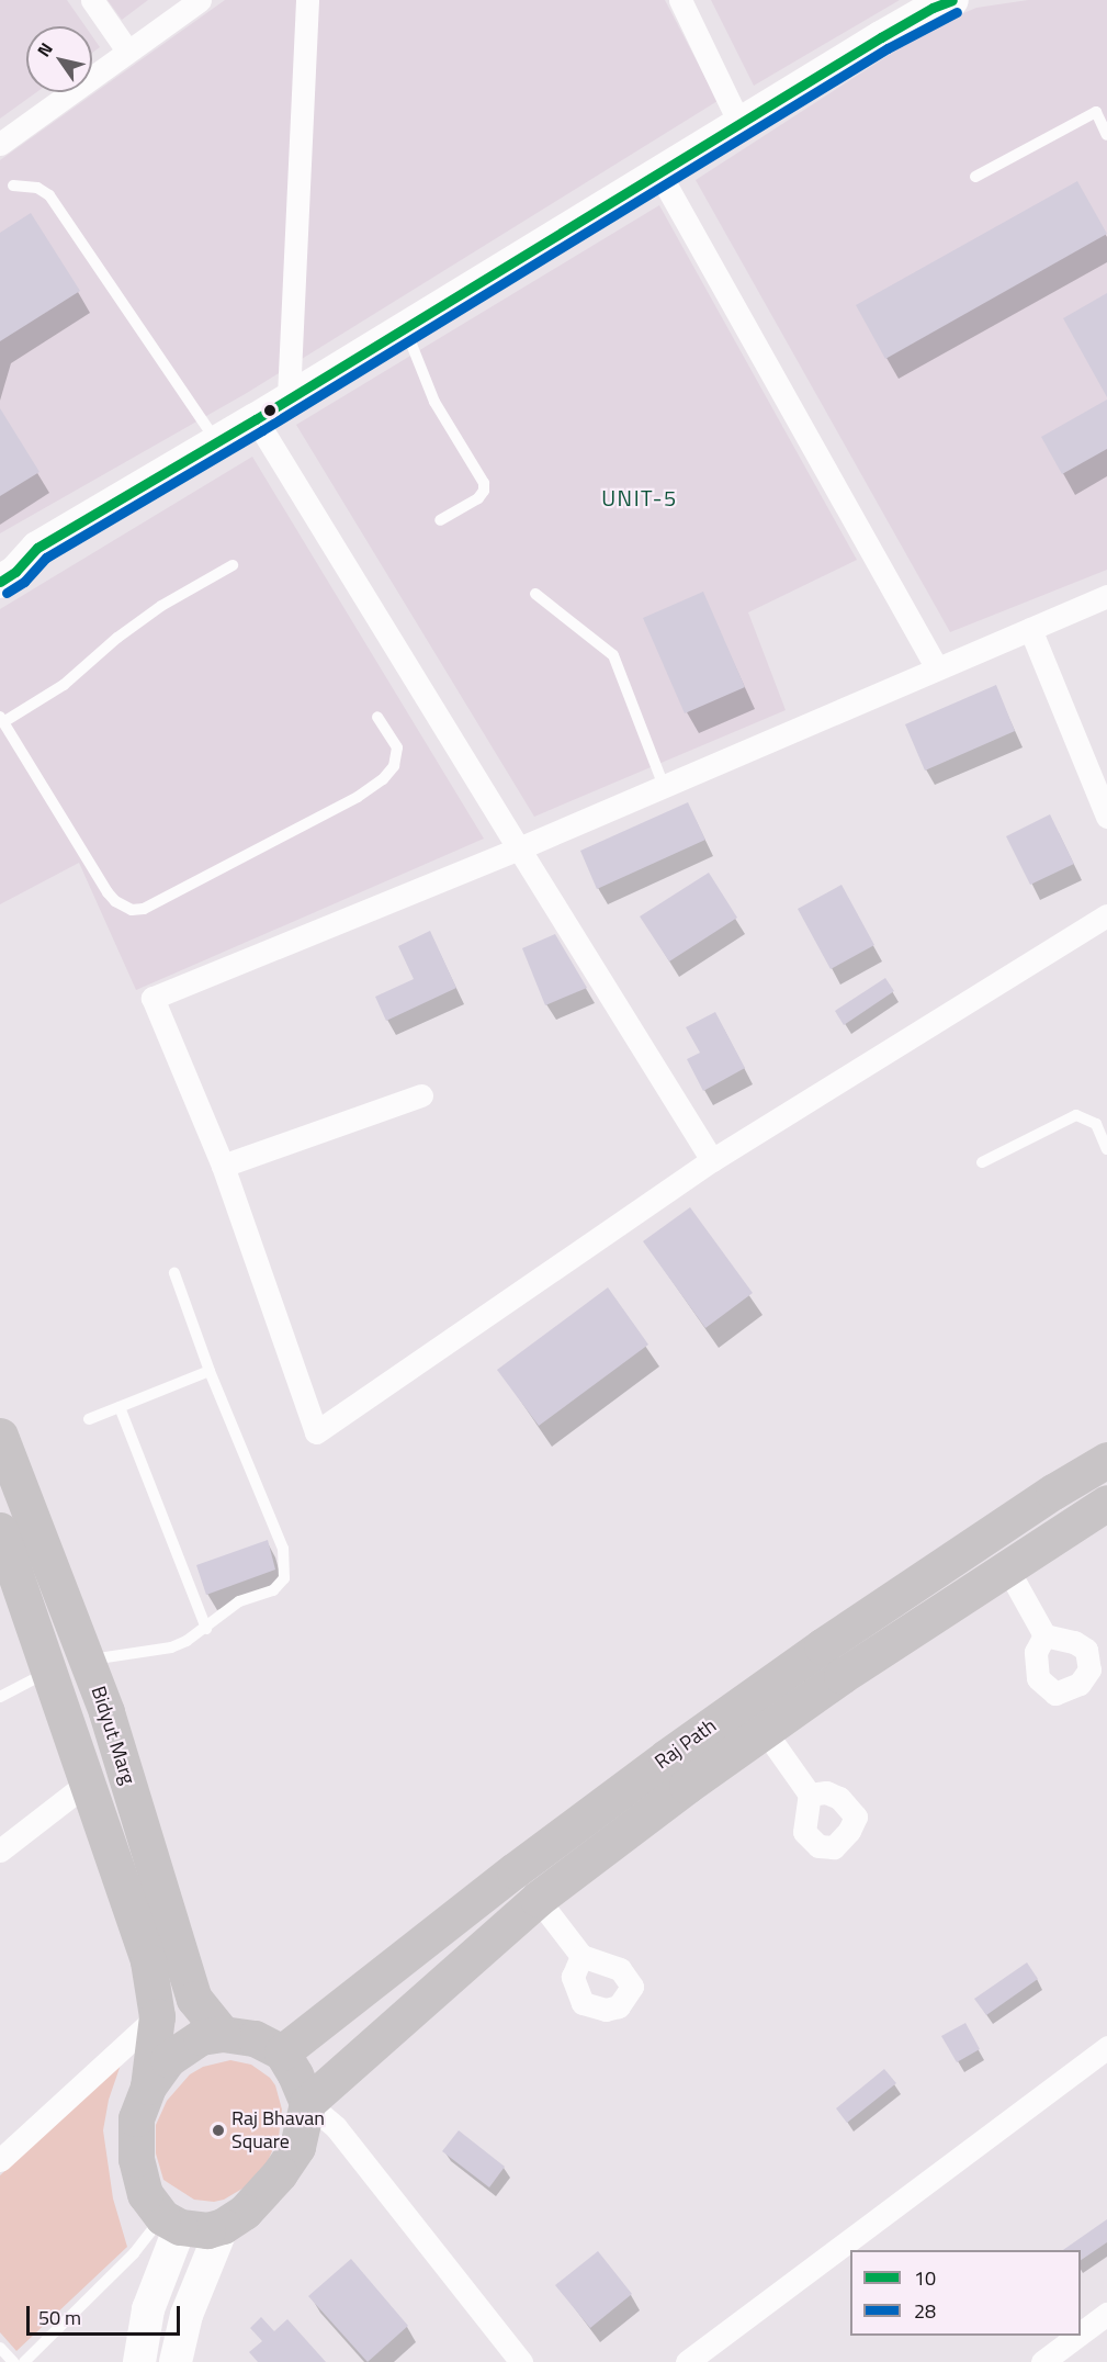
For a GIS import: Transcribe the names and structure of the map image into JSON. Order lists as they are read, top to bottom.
{
  "streets": {
    "main road": ["Bidyut Marg", "Raj Path"]
  },
  "crossings": [
    ["Bidyut Marg", "Raj Path"]
  ],
  "districts": ["UNIT-5"],
  "places": ["Raj Bhavan Square"],
  "lines": ["transit line 10", "transit line 28"],
  "legend": ["10", "28"],
  "scale_bar": "50 m",
  "north": "top left"
}
